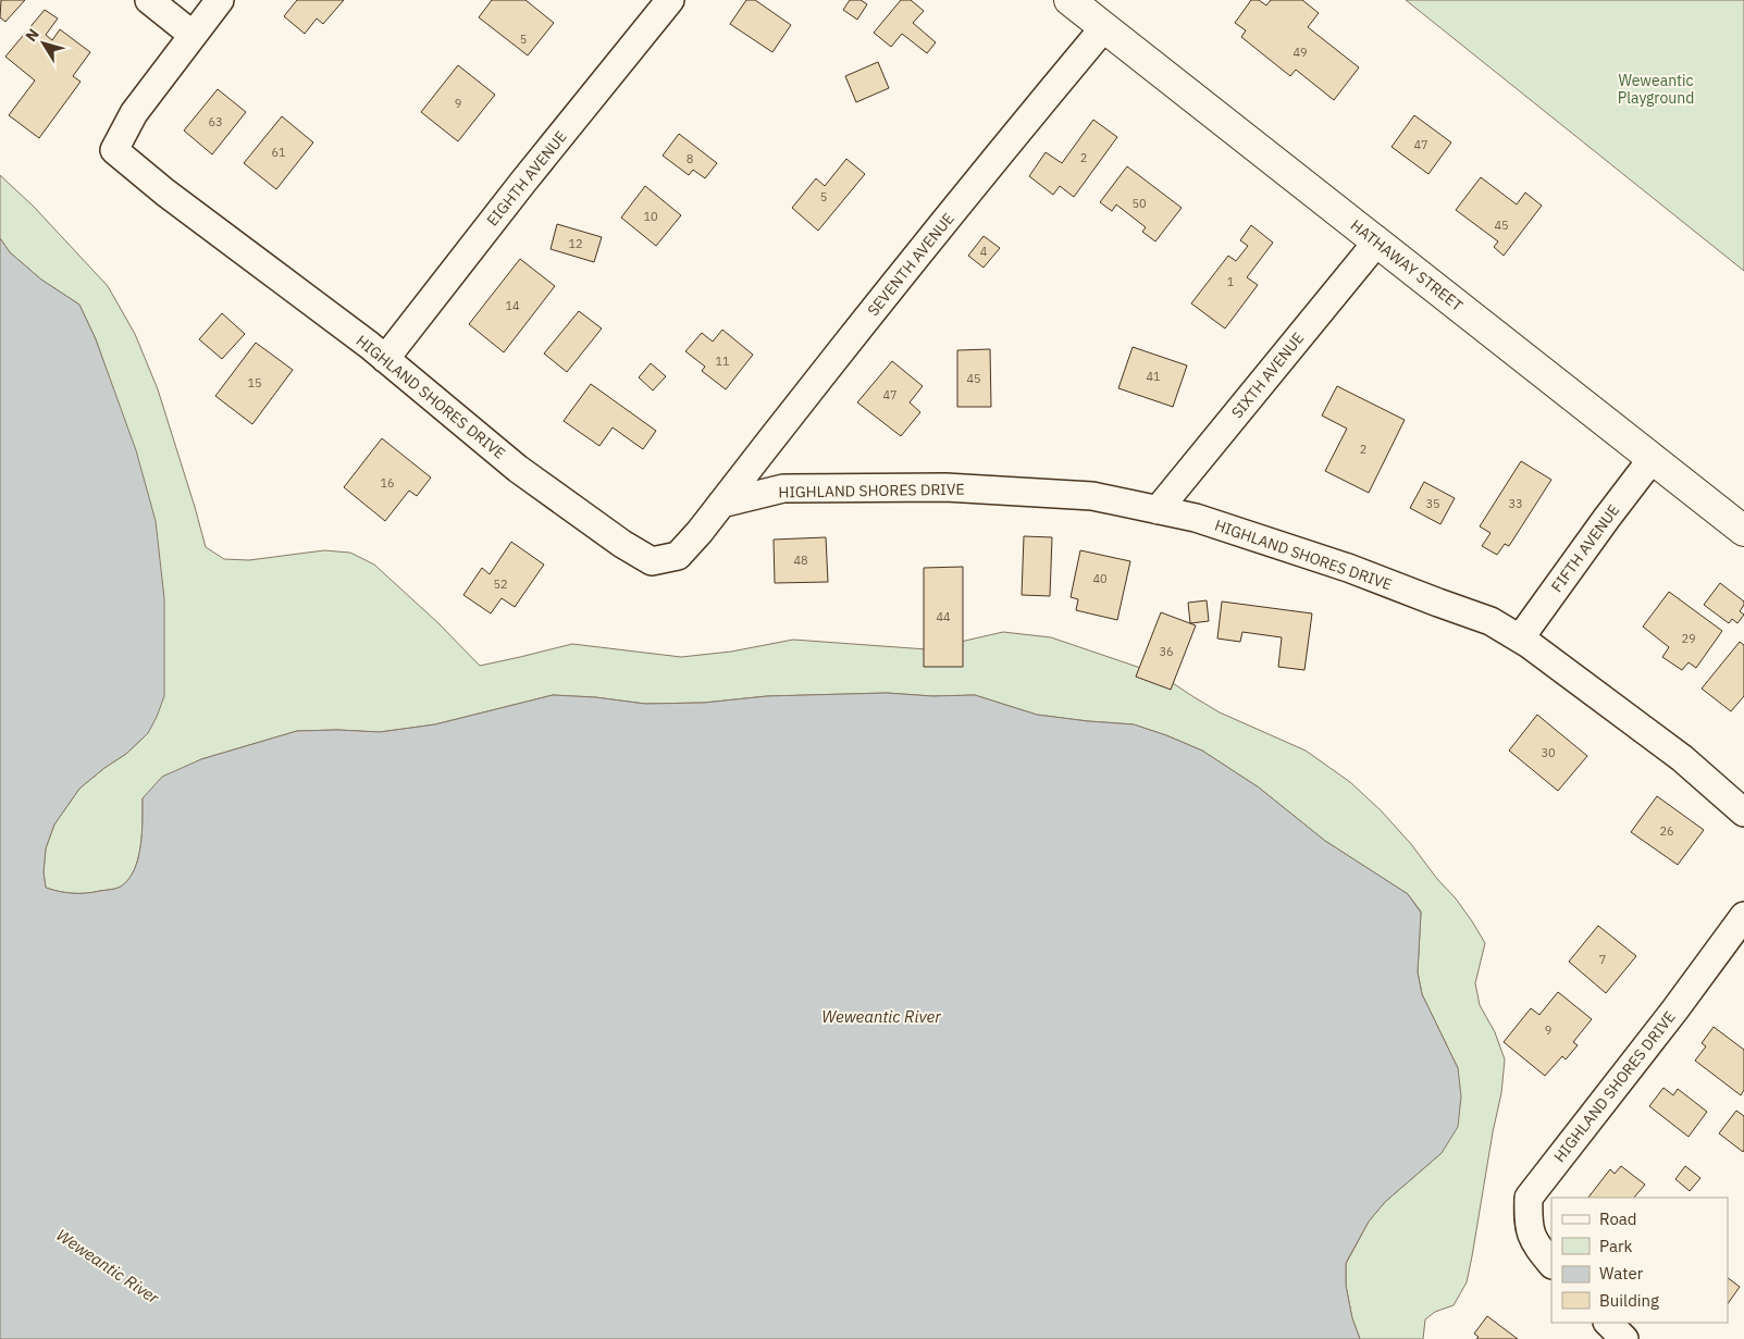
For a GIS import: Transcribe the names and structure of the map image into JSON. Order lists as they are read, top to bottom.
{
  "streets": {
    "street": [
      "EIGHTH AVENUE",
      "SEVENTH AVENUE",
      "HATHAWAY STREET",
      "SIXTH AVENUE",
      "HIGHLAND SHORES DRIVE",
      "FIFTH AVENUE"
    ]
  },
  "crossings": [
    ["EIGHTH AVENUE", "HIGHLAND SHORES DRIVE"],
    ["SEVENTH AVENUE", "HATHAWAY STREET"],
    ["SEVENTH AVENUE", "HIGHLAND SHORES DRIVE"],
    ["HATHAWAY STREET", "SIXTH AVENUE"],
    ["HATHAWAY STREET", "FIFTH AVENUE"],
    ["SIXTH AVENUE", "HIGHLAND SHORES DRIVE"],
    ["HIGHLAND SHORES DRIVE", "FIFTH AVENUE"]
  ],
  "water": ["Weweantic River"],
  "parks": ["Weweantic Playground"],
  "house_numbers": [
    "5",
    "49",
    "9",
    "63",
    "47",
    "61",
    "2",
    "8",
    "5",
    "50",
    "10",
    "45",
    "12",
    "4",
    "1",
    "14",
    "11",
    "41",
    "45",
    "15",
    "47",
    "2",
    "16",
    "35",
    "33",
    "48",
    "40",
    "52",
    "44",
    "29",
    "36",
    "30",
    "26",
    "7",
    "9"
  ],
  "legend": [
    "Road",
    "Park",
    "Water",
    "Building"
  ],
  "north": "top left"
}
